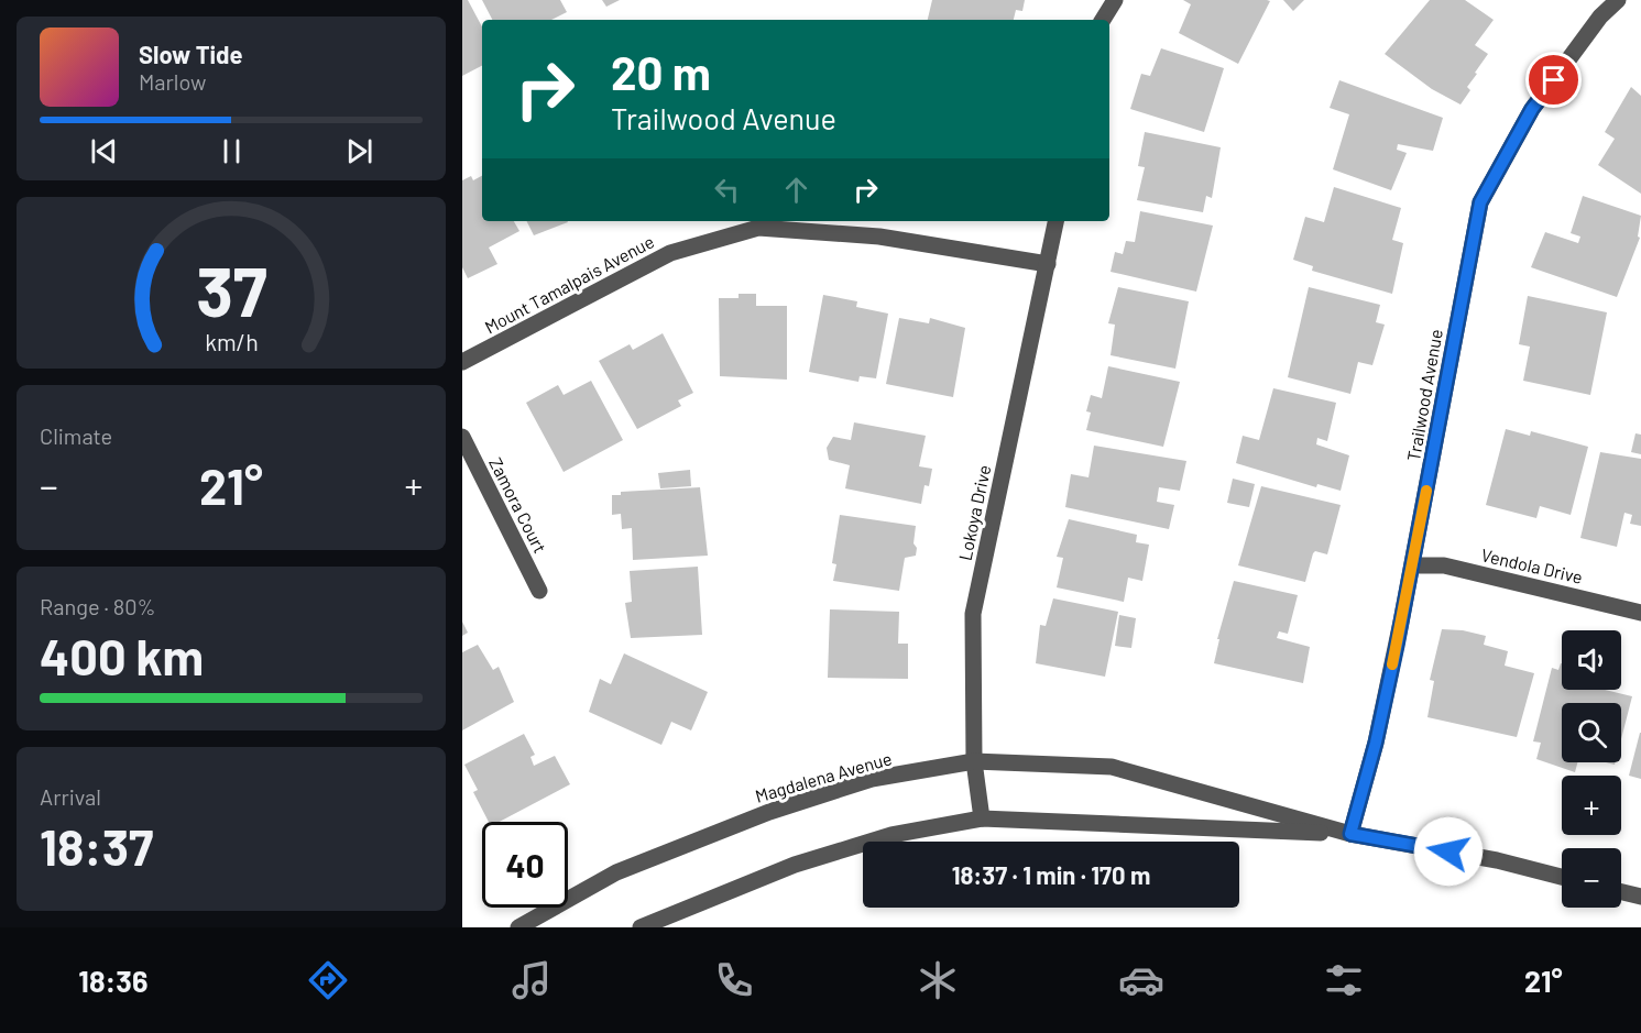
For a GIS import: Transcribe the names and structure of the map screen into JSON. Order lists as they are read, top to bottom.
{
  "streets": {
    "street": [
      "Mount Tamalpais Avenue",
      "Trailwood Avenue",
      "Zamora Court",
      "Lokoya Drive",
      "Vendola Drive",
      "Magdalena Avenue"
    ]
  },
  "crossings": [
    ["Mount Tamalpais Avenue", "Lokoya Drive"],
    ["Trailwood Avenue", "Vendola Drive"],
    ["Trailwood Avenue", "Magdalena Avenue"],
    ["Lokoya Drive", "Magdalena Avenue"]
  ],
  "page": {
    "turn": ["20 m", "Trailwood Avenue"],
    "song": ["Slow Tide", "Marlow"],
    "tile": [
      "Climate",
      ["Range · 80%", "400 km"],
      ["Arrival", "18:37"]
    ],
    "heat": ["−", "21°", "+"],
    "map_buttons": ["+", "−"],
    "limit": "40",
    "trip": "18:37 · 1 min · 170 m",
    "tabs": ["18:36", "21°"],
    "gauge": ["37", "km/h"]
  }
}
